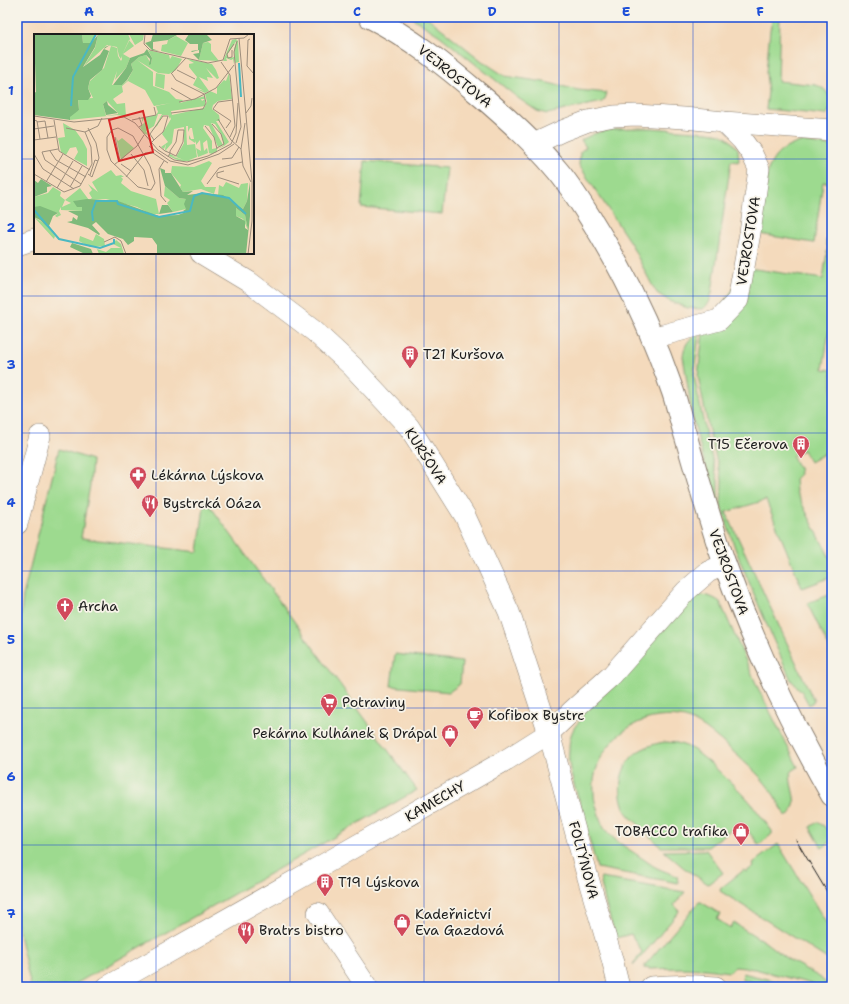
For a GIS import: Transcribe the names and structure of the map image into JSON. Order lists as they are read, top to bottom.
{
  "streets": {
    "street": [
      "VEJROSTOVA",
      "KURŠOVA",
      "KAMECHY",
      "FOLTÝNOVA"
    ]
  },
  "crossings": [
    ["VEJROSTOVA", "KAMECHY"],
    ["KURŠOVA", "KAMECHY"],
    ["KURŠOVA", "FOLTÝNOVA"],
    ["KAMECHY", "FOLTÝNOVA"]
  ],
  "places": {
    "building": ["T21 Kuršova", "T15 Ečerova", "T19 Lýskova"],
    "pharmacy": ["Lékárna Lýskova"],
    "restaurant": ["Bystrcká Oáza", "Bratrs bistro"],
    "church": ["Archa"],
    "supermarket": ["Potraviny"],
    "cafe": ["Kofibox Bystrc"],
    "shop": ["Pekárna Kulhánek & Drápal", "TOBACCO trafika", "Kadeřnictví Eva Gazdová"]
  },
  "grid": {
    "columns": [
      "A",
      "B",
      "C",
      "D",
      "E",
      "F"
    ],
    "rows": [
      "1",
      "2",
      "3",
      "4",
      "5",
      "6",
      "7"
    ]
  }
}
